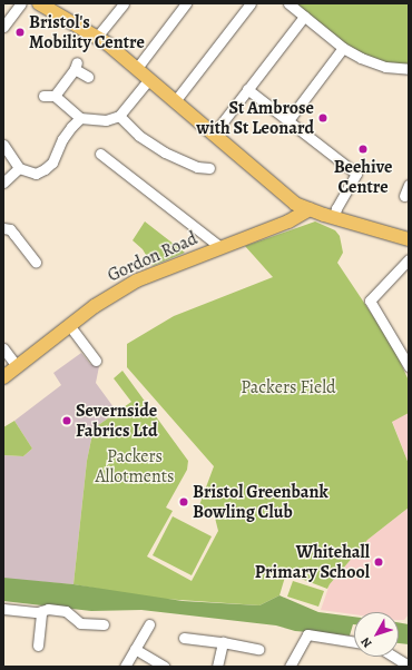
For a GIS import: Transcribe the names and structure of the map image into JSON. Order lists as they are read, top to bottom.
{
  "streets": {
    "main road": ["Gordon Road"]
  },
  "parks": ["Packers Field", "Packers Allotments"],
  "places": [
    "Bristol's Mobility Centre",
    "St Ambrose with St Leonard",
    "Beehive Centre",
    "Severnside Fabrics Ltd",
    "Bristol Greenbank Bowling Club",
    "Whitehall Primary School"
  ],
  "north": "bottom left"
}
